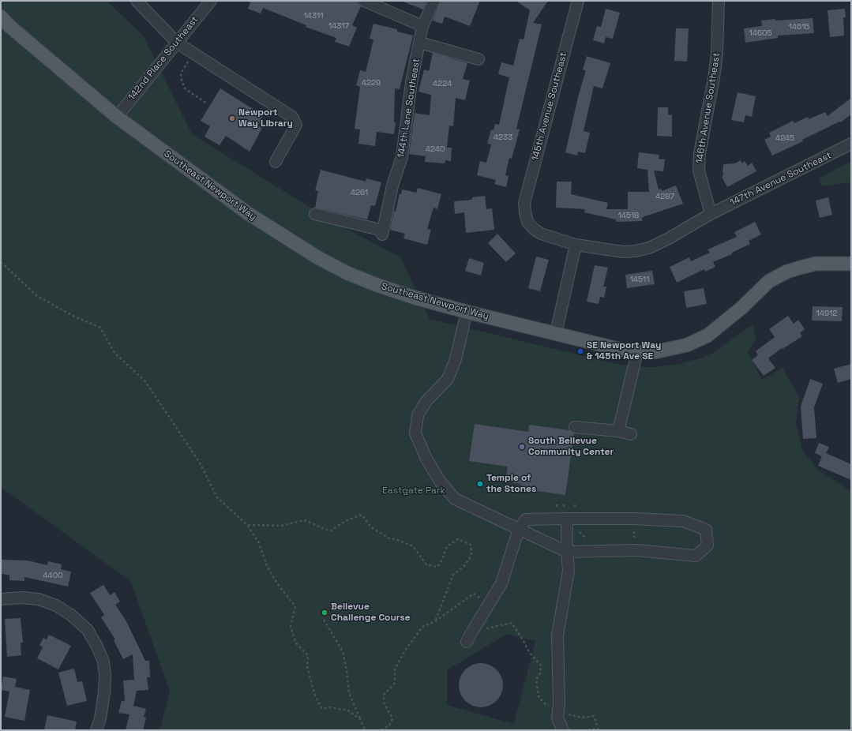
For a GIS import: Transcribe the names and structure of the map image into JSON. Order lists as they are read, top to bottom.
{
  "streets": {
    "main road": ["Southeast Newport Way"],
    "street": [
      "142nd Place Southeast",
      "145th Avenue Southeast",
      "144th Lane Southeast",
      "146th Avenue Southeast",
      "147th Avenue Southeast"
    ]
  },
  "crossings": [
    ["142nd Place Southeast", "Southeast Newport Way"],
    ["145th Avenue Southeast", "147th Avenue Southeast"],
    ["146th Avenue Southeast", "147th Avenue Southeast"]
  ],
  "parks": ["Eastgate Park"],
  "places": [
    "Newport Way Library",
    "SE Newport Way & 145th Ave SE",
    "South Bellevue Community Center",
    "Temple of the Stones",
    "Bellevue Challenge Course"
  ],
  "house_numbers": [
    "14311",
    "14317",
    "14615",
    "14605",
    "4229",
    "4224",
    "4233",
    "4245",
    "4240",
    "4261",
    "4287",
    "14518",
    "14511",
    "14912",
    "4400"
  ]
}
